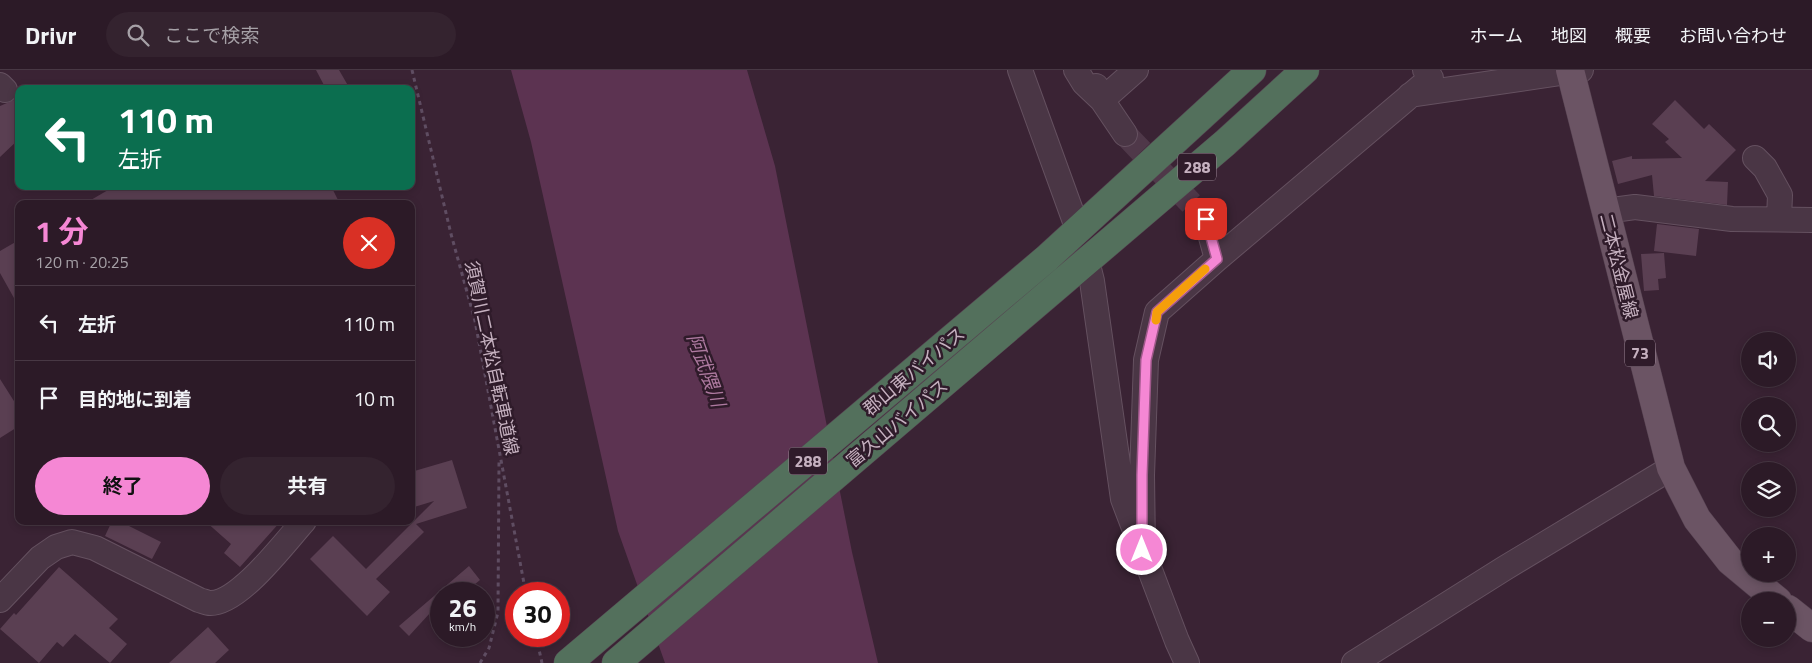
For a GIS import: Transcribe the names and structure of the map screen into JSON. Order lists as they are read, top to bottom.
{
  "streets": {
    "highway": ["288", "郡山東バイパス", "富久山バイパス"],
    "main road": ["二本松金屋線", "73"],
    "path": ["須賀川二本松自転車道線"]
  },
  "crossings": [
    ["288", "富久山バイパス"]
  ],
  "water": ["阿武隈川"],
  "page": {
    "header": "Drivr",
    "search": "ここで検索",
    "nav": [
      "ホーム",
      "地図",
      "概要",
      "お問い合わせ"
    ],
    "turn": ["110 m", "左折"],
    "heading": ["1 分", "120 m · 20:25"],
    "list": [
      {
        "name": "左折",
        "value": "110 m"
      },
      {
        "name": "目的地に到着",
        "value": "10 m"
      }
    ],
    "map_buttons": ["+", "−"],
    "buttons": ["終了", "共有"],
    "speed": "26 km/h",
    "limit": "30"
  }
}
